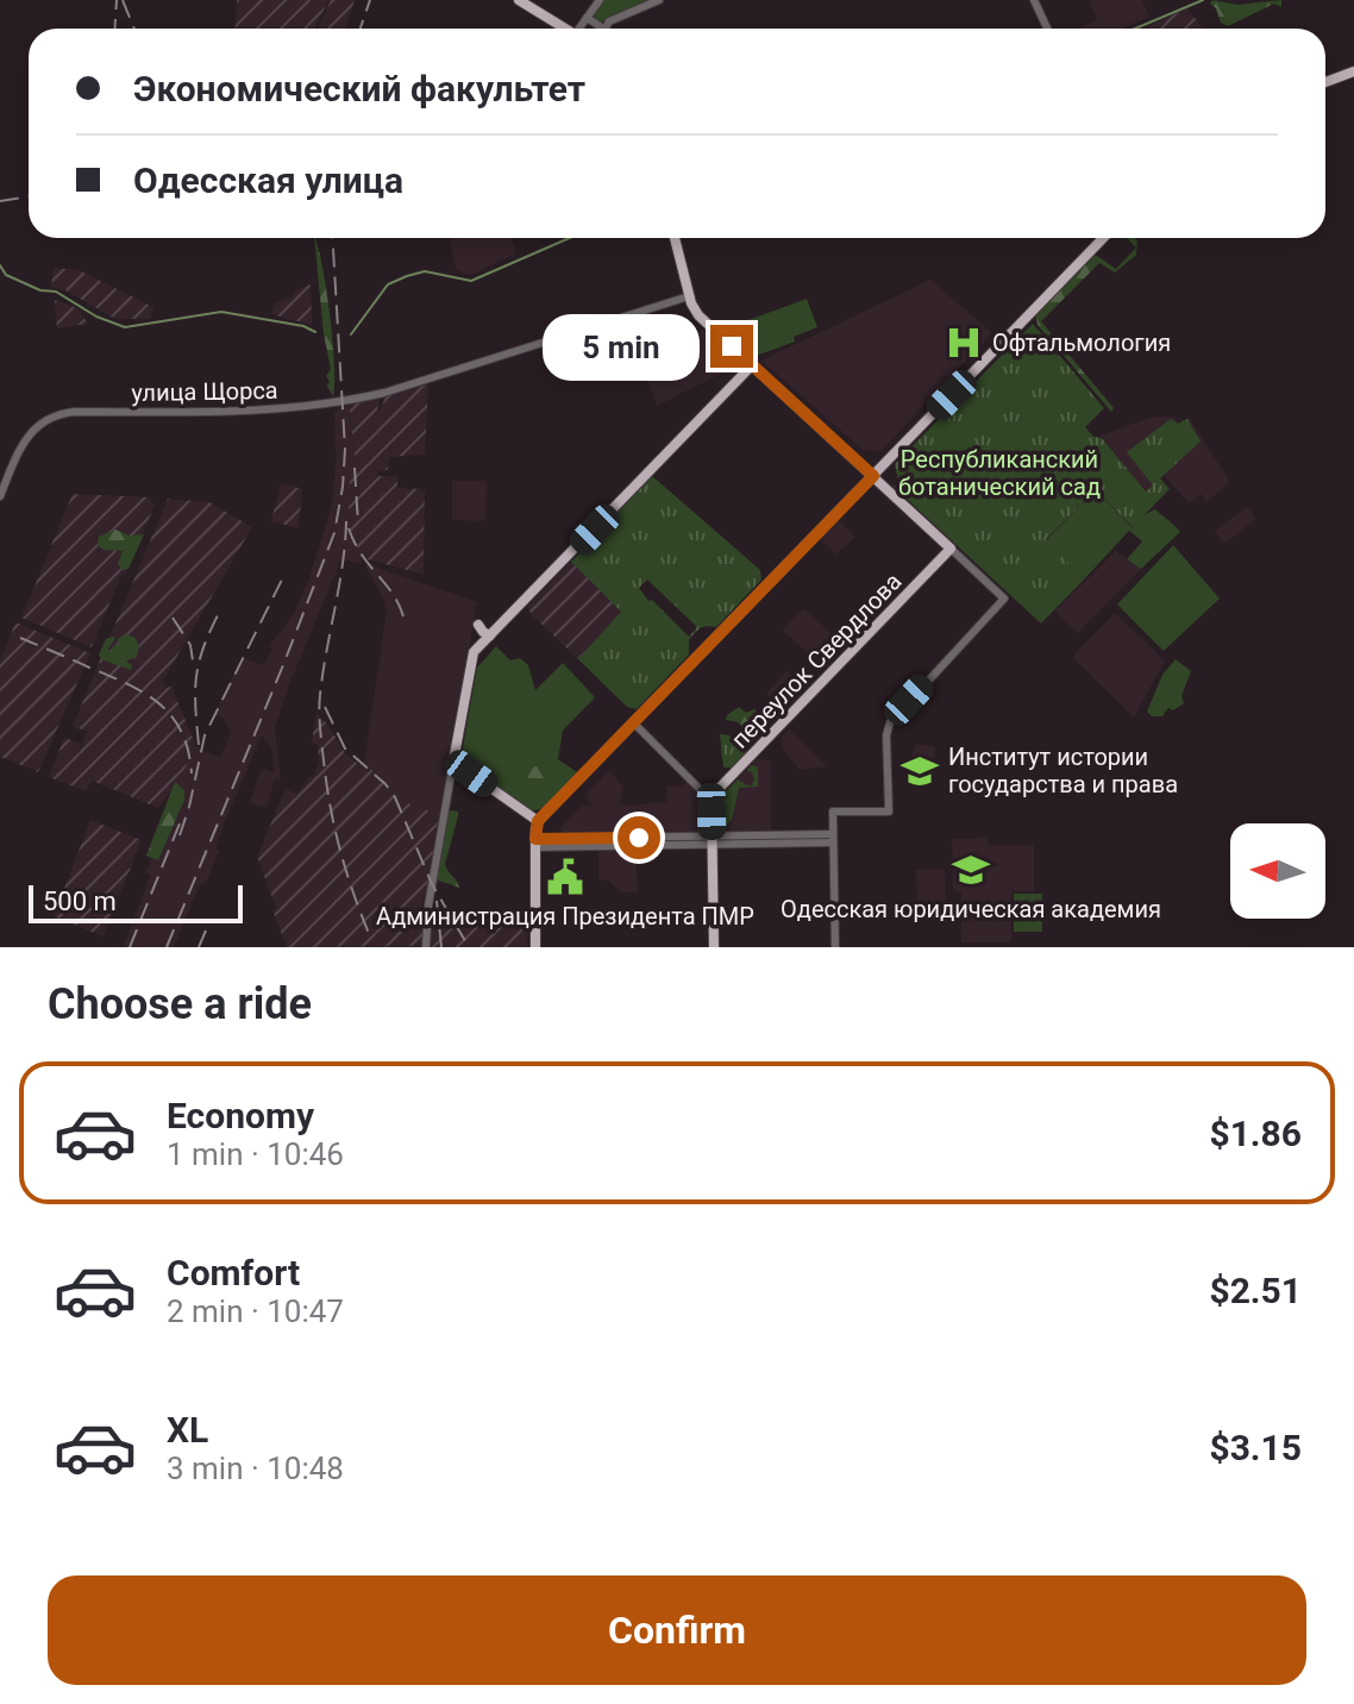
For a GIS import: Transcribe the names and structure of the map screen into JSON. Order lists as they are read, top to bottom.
{
  "streets": {
    "main road": ["переулок Свердлова"],
    "street": ["улица Щорса"]
  },
  "parks": ["Республиканский ботанический сад"],
  "places": {
    "hospital": ["Офтальмология"],
    "school or university": ["Институт истории государства и права", "Одесская юридическая академия"],
    "public building": ["Администрация Президента ПМР"]
  },
  "scale_bar": "500 m",
  "north": "left",
  "page": {
    "banner": ["Экономический факультет", "Одесская улица"],
    "bubble": "5 min",
    "scale": "500 m",
    "heading": "Choose a ride",
    "list": [
      {
        "name": "Economy",
        "note": "1 min · 10:46",
        "value": "$1.86"
      },
      {
        "name": "Comfort",
        "note": "2 min · 10:47",
        "value": "$2.51"
      },
      {
        "name": "XL",
        "note": "3 min · 10:48",
        "value": "$3.15"
      }
    ],
    "buttons": "Confirm"
  }
}
